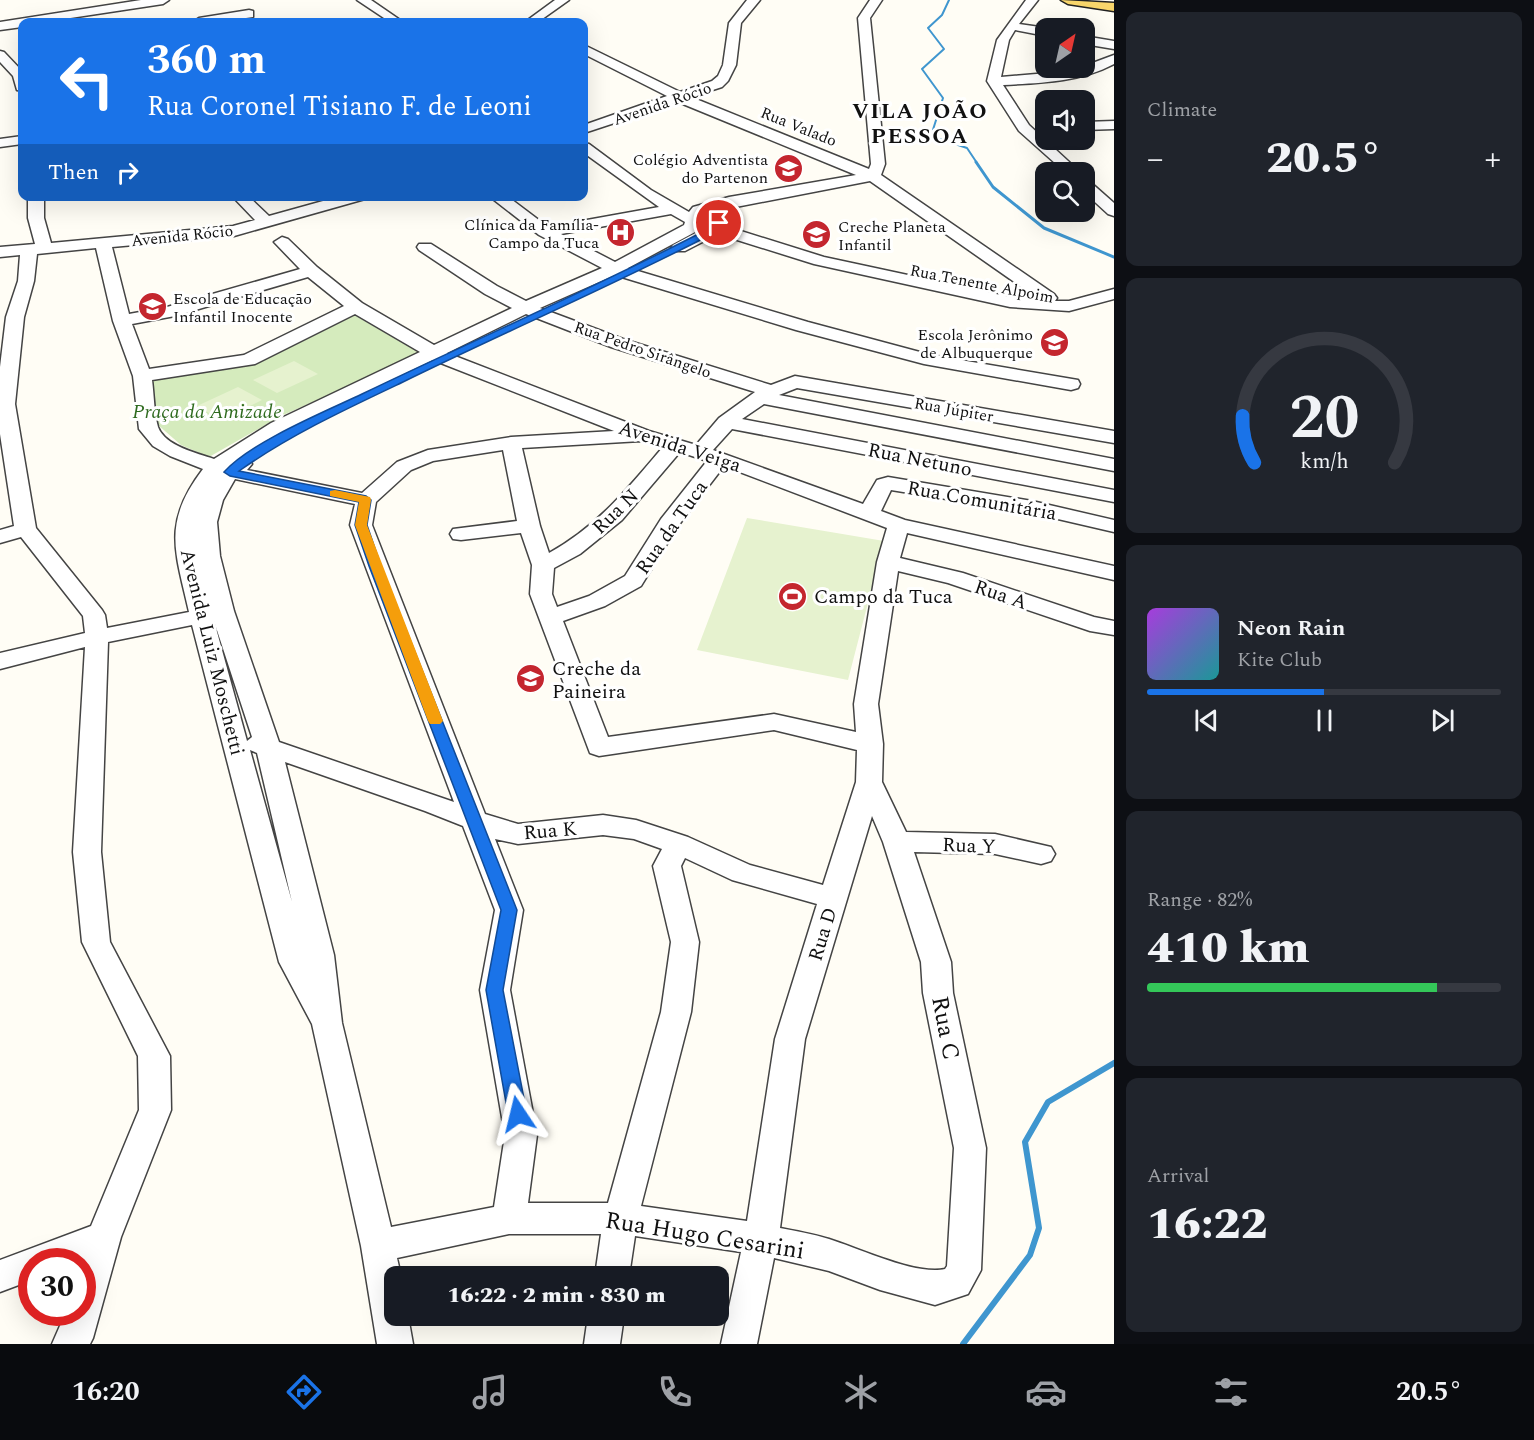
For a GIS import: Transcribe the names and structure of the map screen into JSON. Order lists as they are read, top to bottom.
{
  "streets": {
    "street": [
      "Avenida Rócio",
      "Rua Valado",
      "Rua Tenente Alpoim",
      "Rua Pedro Sirângelo",
      "Rua Júpiter",
      "Avenida Veiga",
      "Rua Netuno",
      "Rua Comunitária",
      "Rua N",
      "Rua da Tuca",
      "Rua A",
      "Avenida Luiz Moschetti",
      "Rua K",
      "Rua Y",
      "Rua D",
      "Rua C",
      "Rua Hugo Cesarini"
    ]
  },
  "crossings": [
    ["Avenida Rócio", "Rua Valado"],
    ["Rua Valado", "Rua Tenente Alpoim"],
    ["Rua Tenente Alpoim", "Avenida Luiz Moschetti"],
    ["Rua Pedro Sirângelo", "Rua Júpiter"],
    ["Rua Pedro Sirângelo", "Rua Netuno"],
    ["Rua Pedro Sirângelo", "Avenida Luiz Moschetti"],
    ["Rua Júpiter", "Rua Netuno"],
    ["Avenida Veiga", "Rua Comunitária"],
    ["Avenida Veiga", "Rua N"],
    ["Avenida Veiga", "Rua da Tuca"],
    ["Avenida Veiga", "Avenida Luiz Moschetti"],
    ["Avenida Veiga", "Rua D"],
    ["Rua A", "Rua D"],
    ["Avenida Luiz Moschetti", "Rua K"],
    ["Avenida Luiz Moschetti", "Rua Hugo Cesarini"],
    ["Rua K", "Rua D"],
    ["Rua Y", "Rua C"],
    ["Rua D", "Rua C"],
    ["Rua D", "Rua Hugo Cesarini"],
    ["Rua C", "Rua Hugo Cesarini"]
  ],
  "districts": ["VILA JOÃO PESSOA"],
  "parks": ["Praça da Amizade"],
  "places": {
    "school or university": [
      "Colégio Adventista do Partenon",
      "Creche Planeta Infantil",
      "Escola de Educação Infantil Inocente",
      "Escola Jerônimo de Albuquerque",
      "Creche da Paineira"
    ],
    "hospital": ["Clínica da Família- Campo da Tuca"],
    "sports": ["Campo da Tuca"]
  },
  "north": "top right",
  "page": {
    "tile": [
      "Climate",
      ["Range · 82%", "410 km"],
      ["Arrival", "16:22"]
    ],
    "turn": ["360 m", "Rua Coronel Tisiano F. de Leoni"],
    "heat": ["−", "20.5°", "+"],
    "then": "Then",
    "song": ["Neon Rain", "Kite Club"],
    "limit": "30",
    "trip": "16:22 · 2 min · 830 m",
    "tabs": ["16:20", "20.5°"],
    "gauge": ["20", "km/h"]
  }
}
